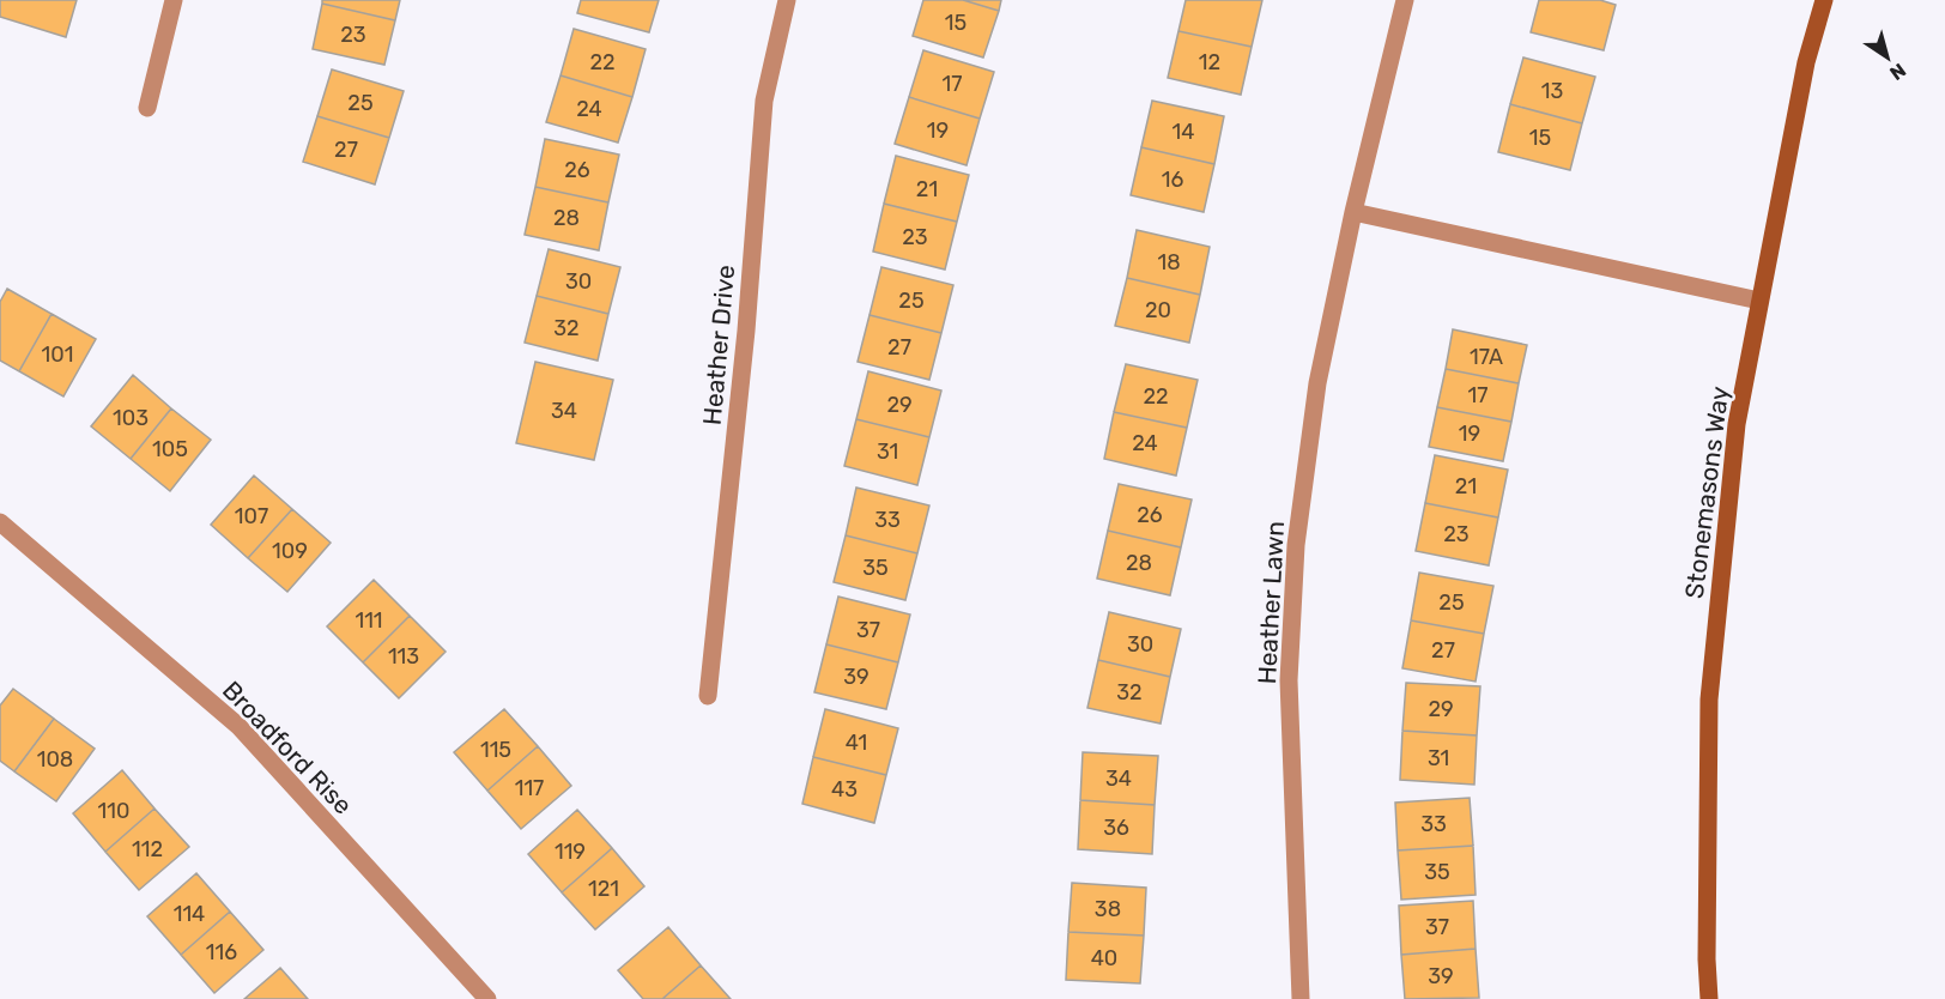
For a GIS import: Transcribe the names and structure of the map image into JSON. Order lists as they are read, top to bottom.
{
  "streets": {
    "street": [
      "Heather Drive",
      "Stonemasons Way",
      "Heather Lawn",
      "Broadford Rise"
    ]
  },
  "house_numbers": [
    "15",
    "23",
    "22",
    "12",
    "17",
    "13",
    "25",
    "24",
    "19",
    "14",
    "15",
    "27",
    "26",
    "16",
    "21",
    "28",
    "23",
    "18",
    "30",
    "25",
    "20",
    "32",
    "27",
    "101",
    "17A",
    "17",
    "22",
    "29",
    "34",
    "103",
    "19",
    "24",
    "105",
    "31",
    "21",
    "26",
    "107",
    "33",
    "23",
    "109",
    "28",
    "35",
    "25",
    "111",
    "37",
    "30",
    "27",
    "113",
    "39",
    "32",
    "29",
    "41",
    "115",
    "31",
    "108",
    "34",
    "117",
    "43",
    "110",
    "33",
    "36",
    "112",
    "119",
    "35",
    "121",
    "38",
    "114",
    "37",
    "116",
    "40",
    "39"
  ],
  "north": "bottom right"
}
